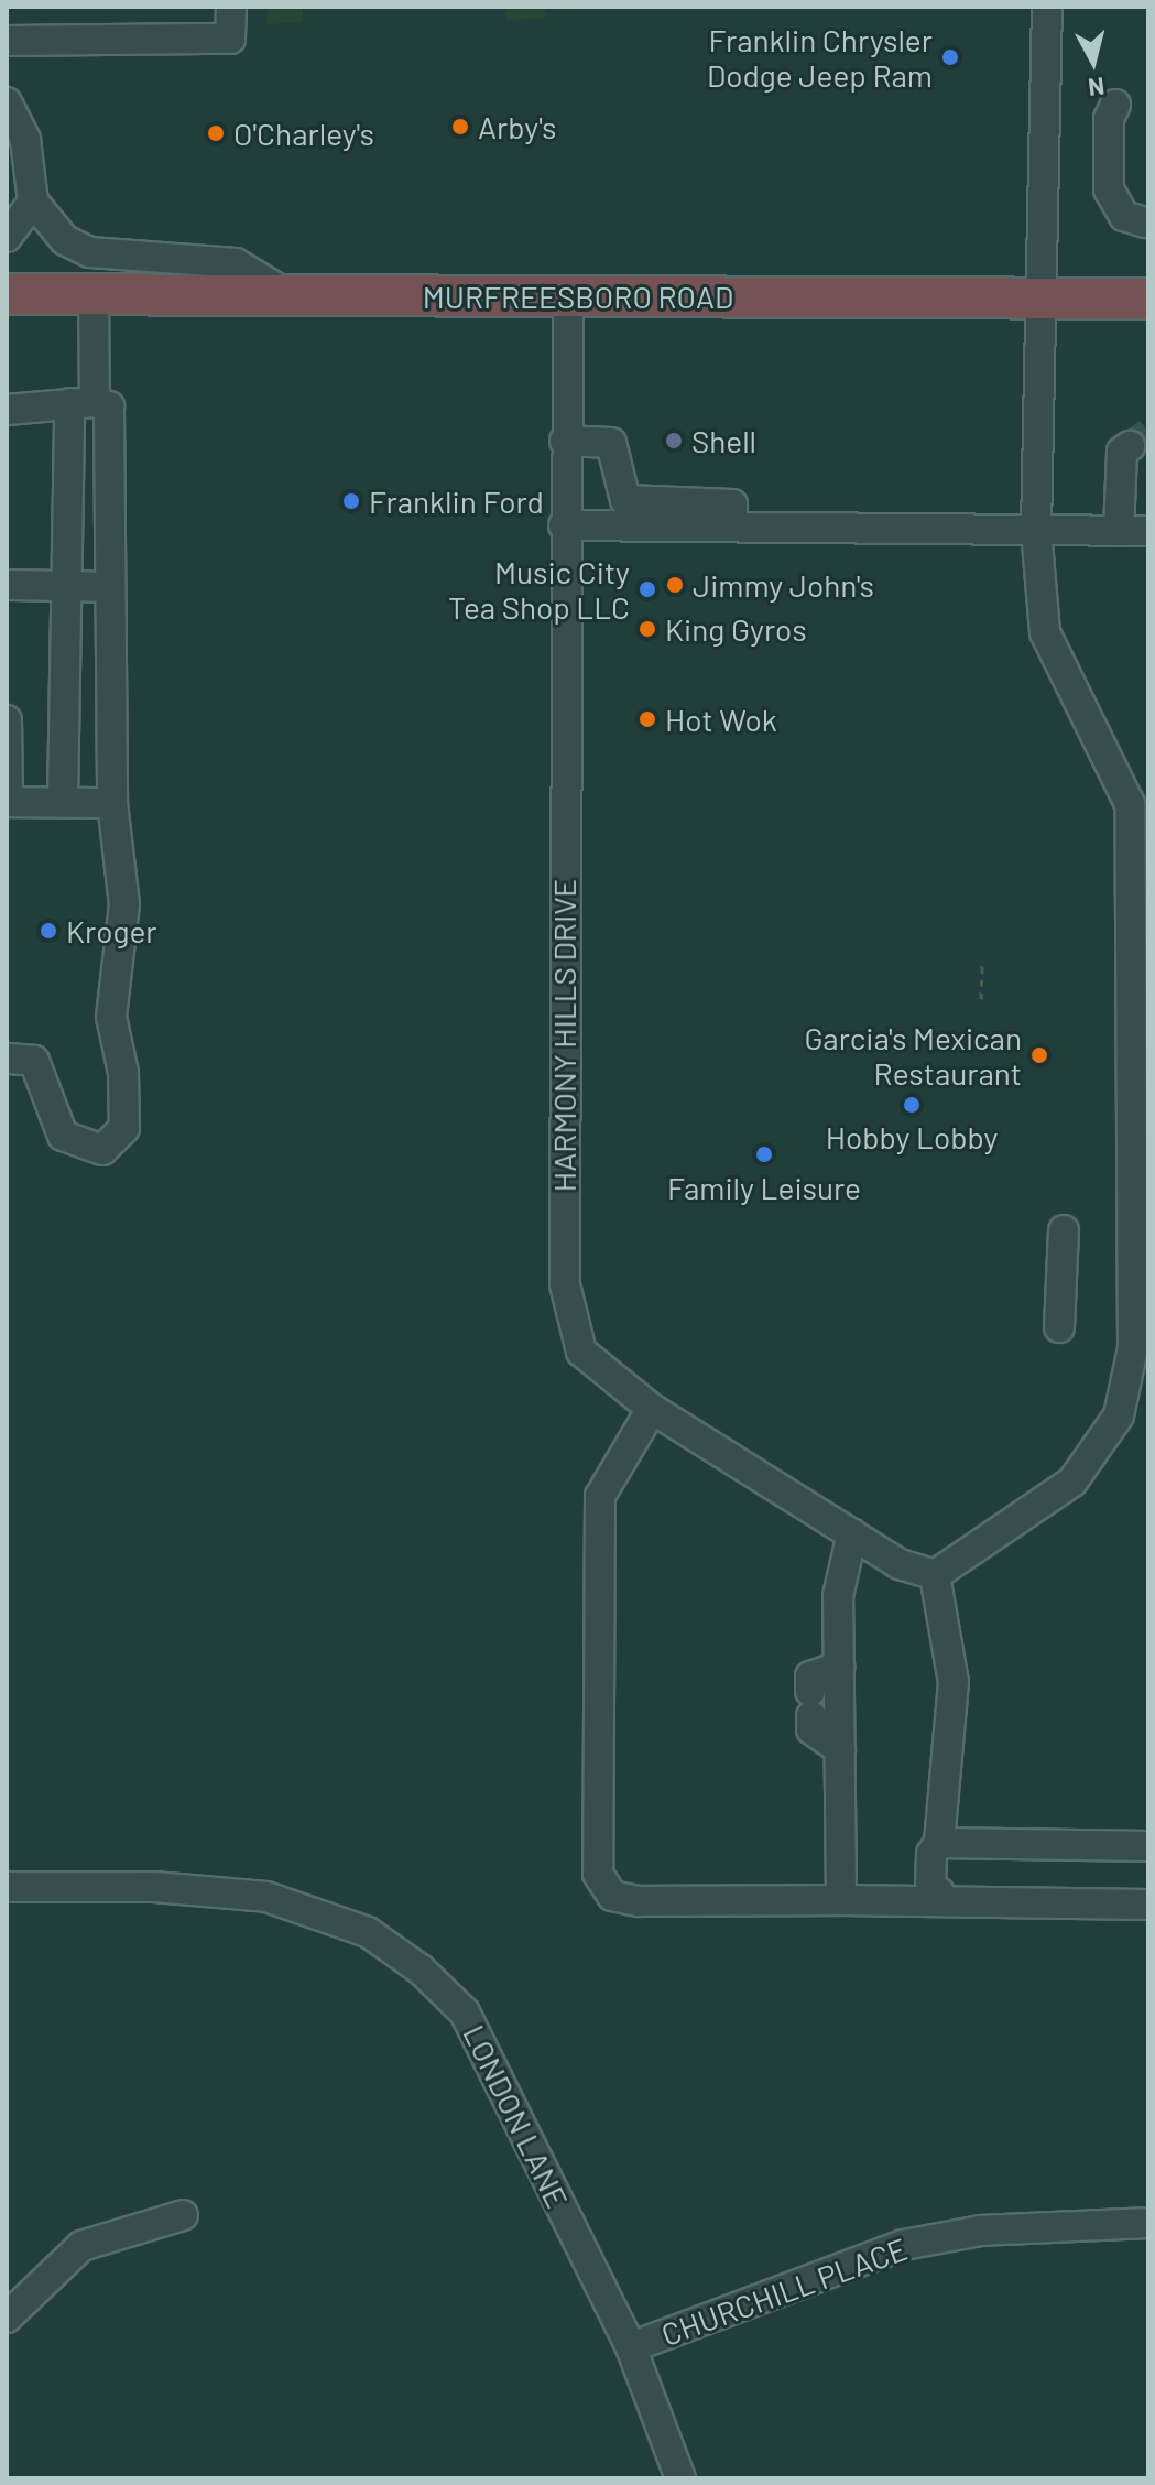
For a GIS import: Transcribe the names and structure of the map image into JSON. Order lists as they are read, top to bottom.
{
  "streets": {
    "highway": ["MURFREESBORO ROAD"],
    "street": ["HARMONY HILLS DRIVE", "LONDON LANE", "CHURCHILL PLACE"]
  },
  "crossings": [
    ["MURFREESBORO ROAD", "HARMONY HILLS DRIVE"],
    ["LONDON LANE", "CHURCHILL PLACE"]
  ],
  "places": [
    "Franklin Chrysler Dodge Jeep Ram",
    "Arby's",
    "O'Charley's",
    "Shell",
    "Franklin Ford",
    "Jimmy John's",
    "Music City Tea Shop LLC",
    "King Gyros",
    "Hot Wok",
    "Kroger",
    "Garcia's Mexican Restaurant",
    "Hobby Lobby",
    "Family Leisure"
  ],
  "north": "bottom"
}
